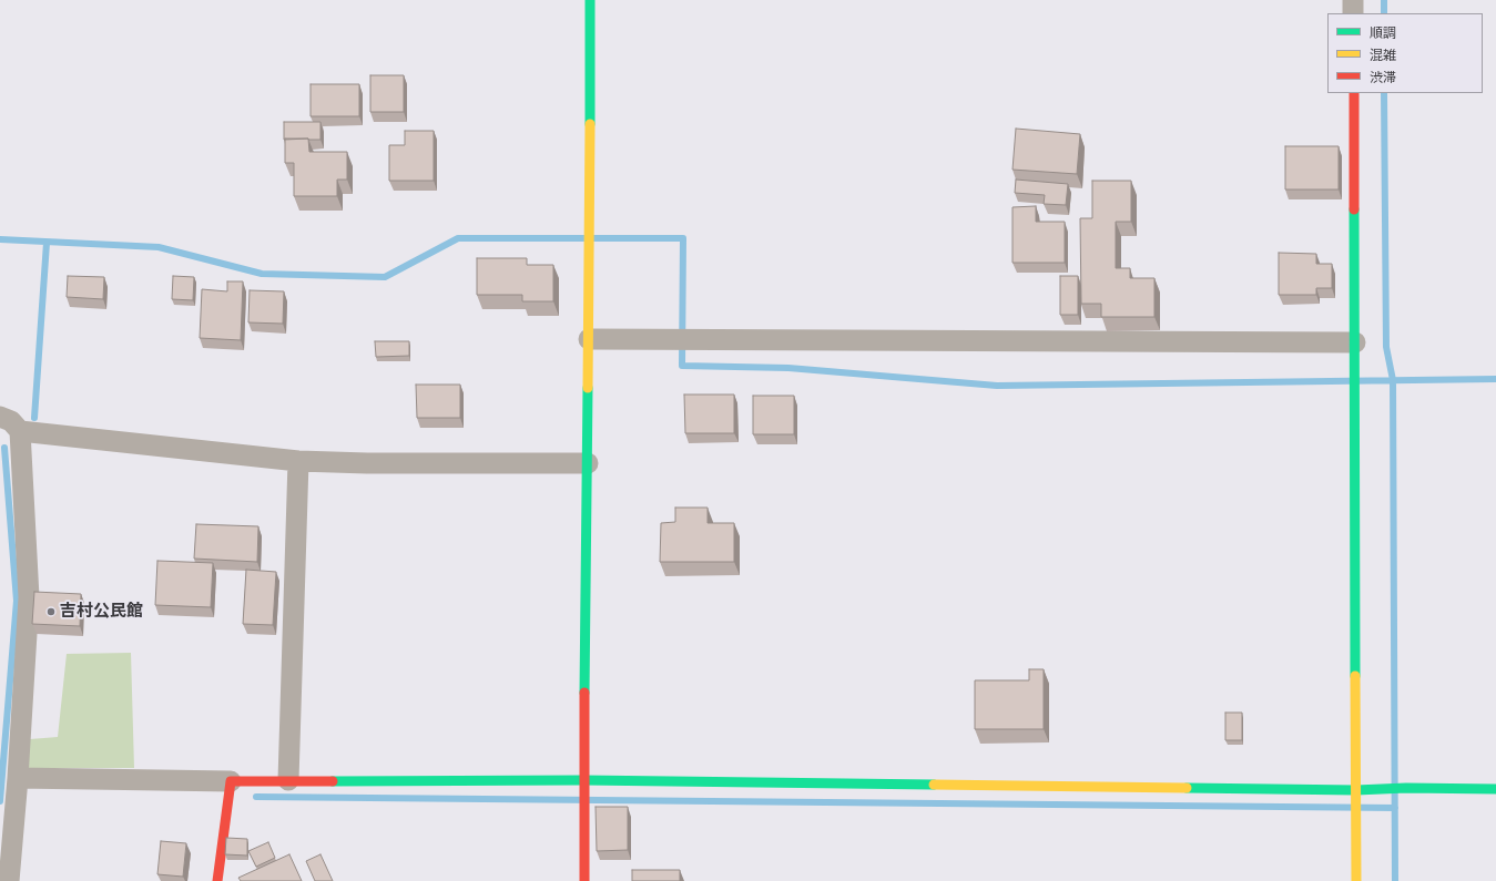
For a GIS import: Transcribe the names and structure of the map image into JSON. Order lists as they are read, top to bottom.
{
  "places": ["吉村公民館"],
  "legend": ["順調", "混雑", "渋滞"]
}
